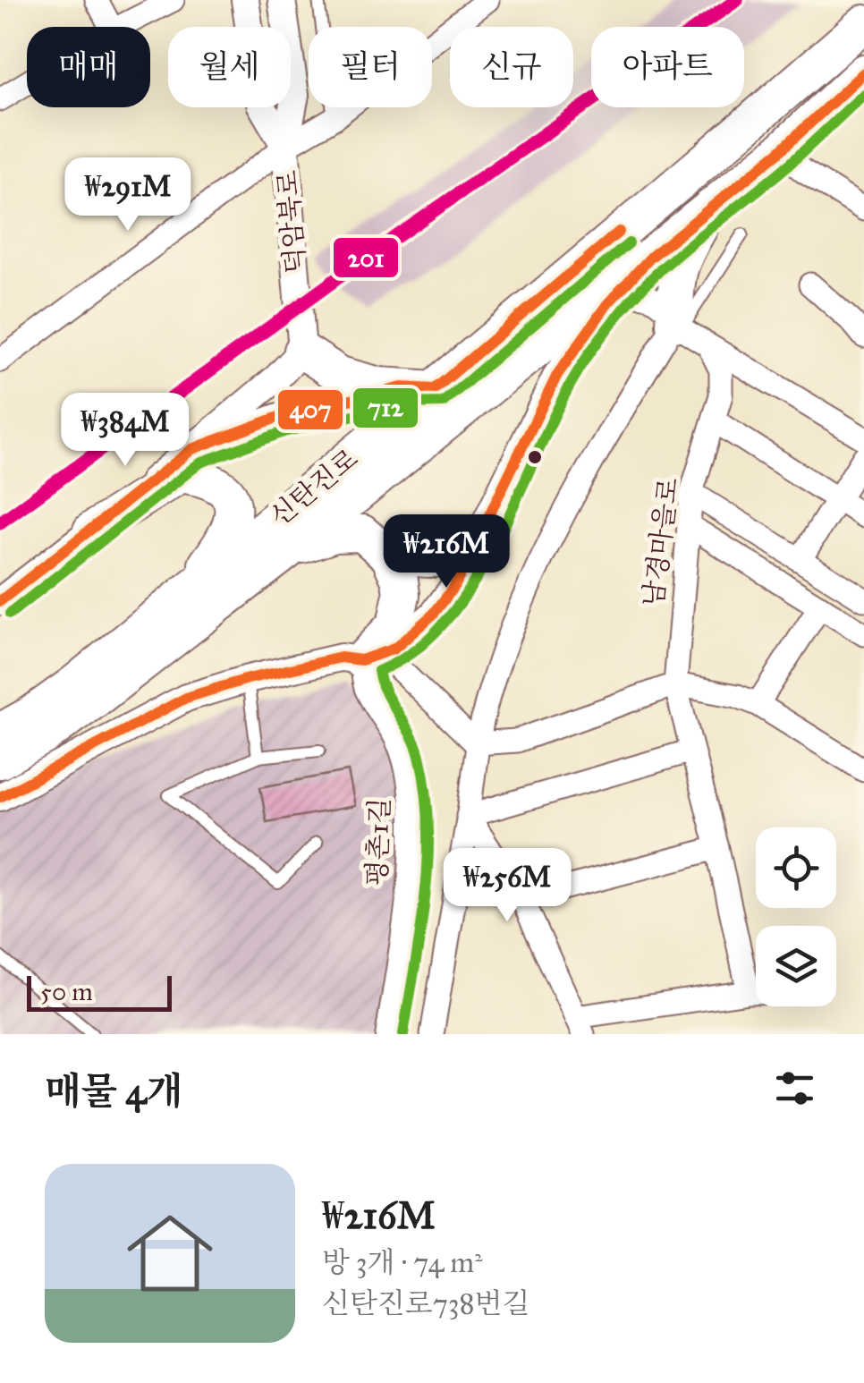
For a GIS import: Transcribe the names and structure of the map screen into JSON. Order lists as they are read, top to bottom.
{
  "streets": {
    "main road": ["신탄진로"],
    "street": ["덕암북로", "남경마을로", "평촌1길"]
  },
  "lines": ["transit line 201", "transit line 407", "transit line 712"],
  "scale_bar": "50 m",
  "page": {
    "chip": [
      "매매",
      "월세",
      "필터",
      "신규",
      "아파트"
    ],
    "price": [
      "₩291M",
      "₩384M",
      "₩216M",
      "₩256M"
    ],
    "scale": "50 m",
    "heading": "매물 4개",
    "list": [
      {
        "name": "₩216M",
        "note": "방 3개 · 74 m² · 신탄진로738번길"
      }
    ]
  }
}
